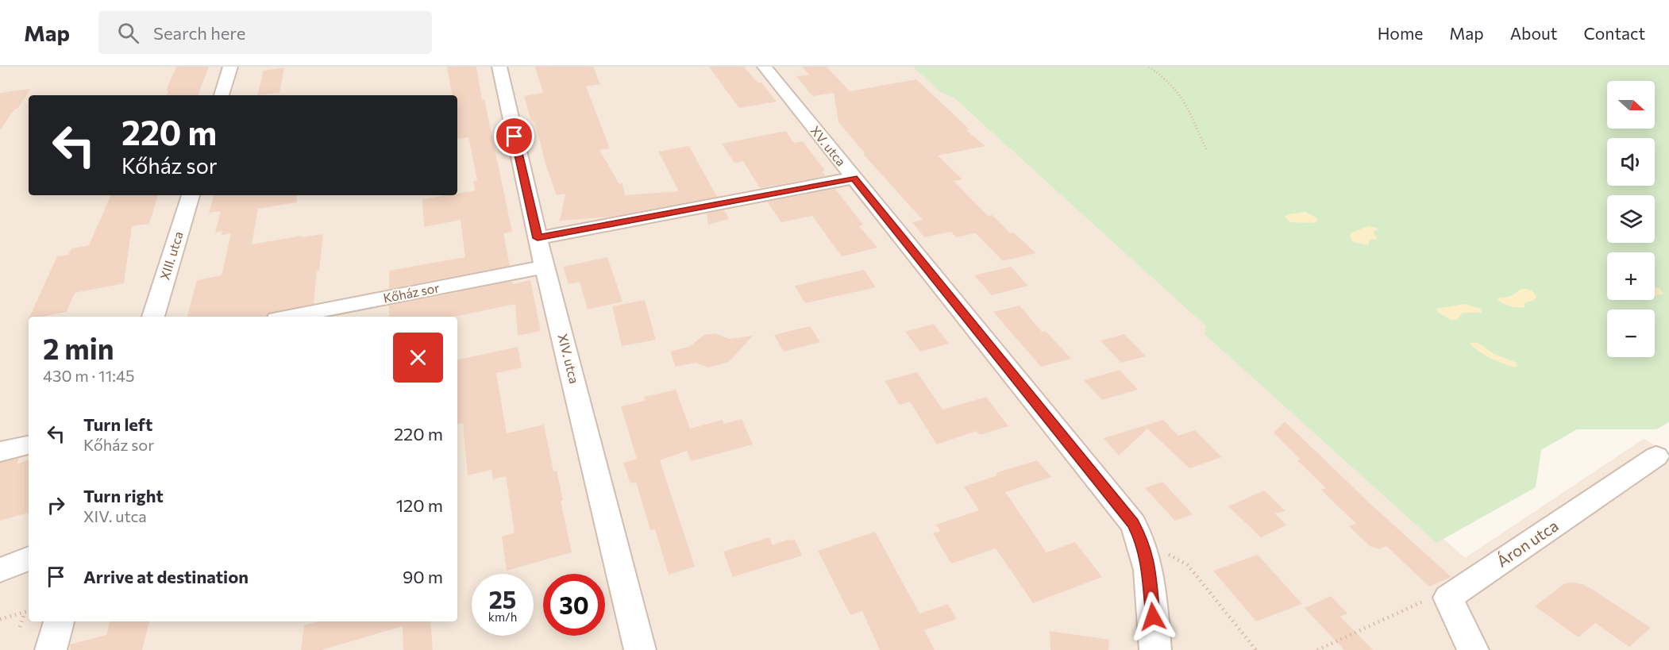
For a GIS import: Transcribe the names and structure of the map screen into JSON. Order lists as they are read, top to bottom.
{
  "streets": {
    "street": [
      "XV. utca",
      "XIII. utca",
      "Kőház sor",
      "XIV. utca",
      "Áron utca"
    ]
  },
  "crossings": [
    ["Kőház sor", "XIV. utca"]
  ],
  "north": "right",
  "page": {
    "header": "Map",
    "search": "Search here",
    "nav": [
      "Home",
      "Map",
      "About",
      "Contact"
    ],
    "map_buttons": ["+", "−"],
    "turn": ["220 m", "Kőház sor"],
    "heading": ["2 min", "430 m · 11:45"],
    "list": [
      {
        "name": "Turn left",
        "note": "Kőház sor",
        "value": "220 m"
      },
      {
        "name": "Turn right",
        "note": "XIV. utca",
        "value": "120 m"
      },
      {
        "name": "Arrive at destination",
        "value": "90 m"
      }
    ],
    "speed": "25 km/h",
    "limit": "30"
  }
}
